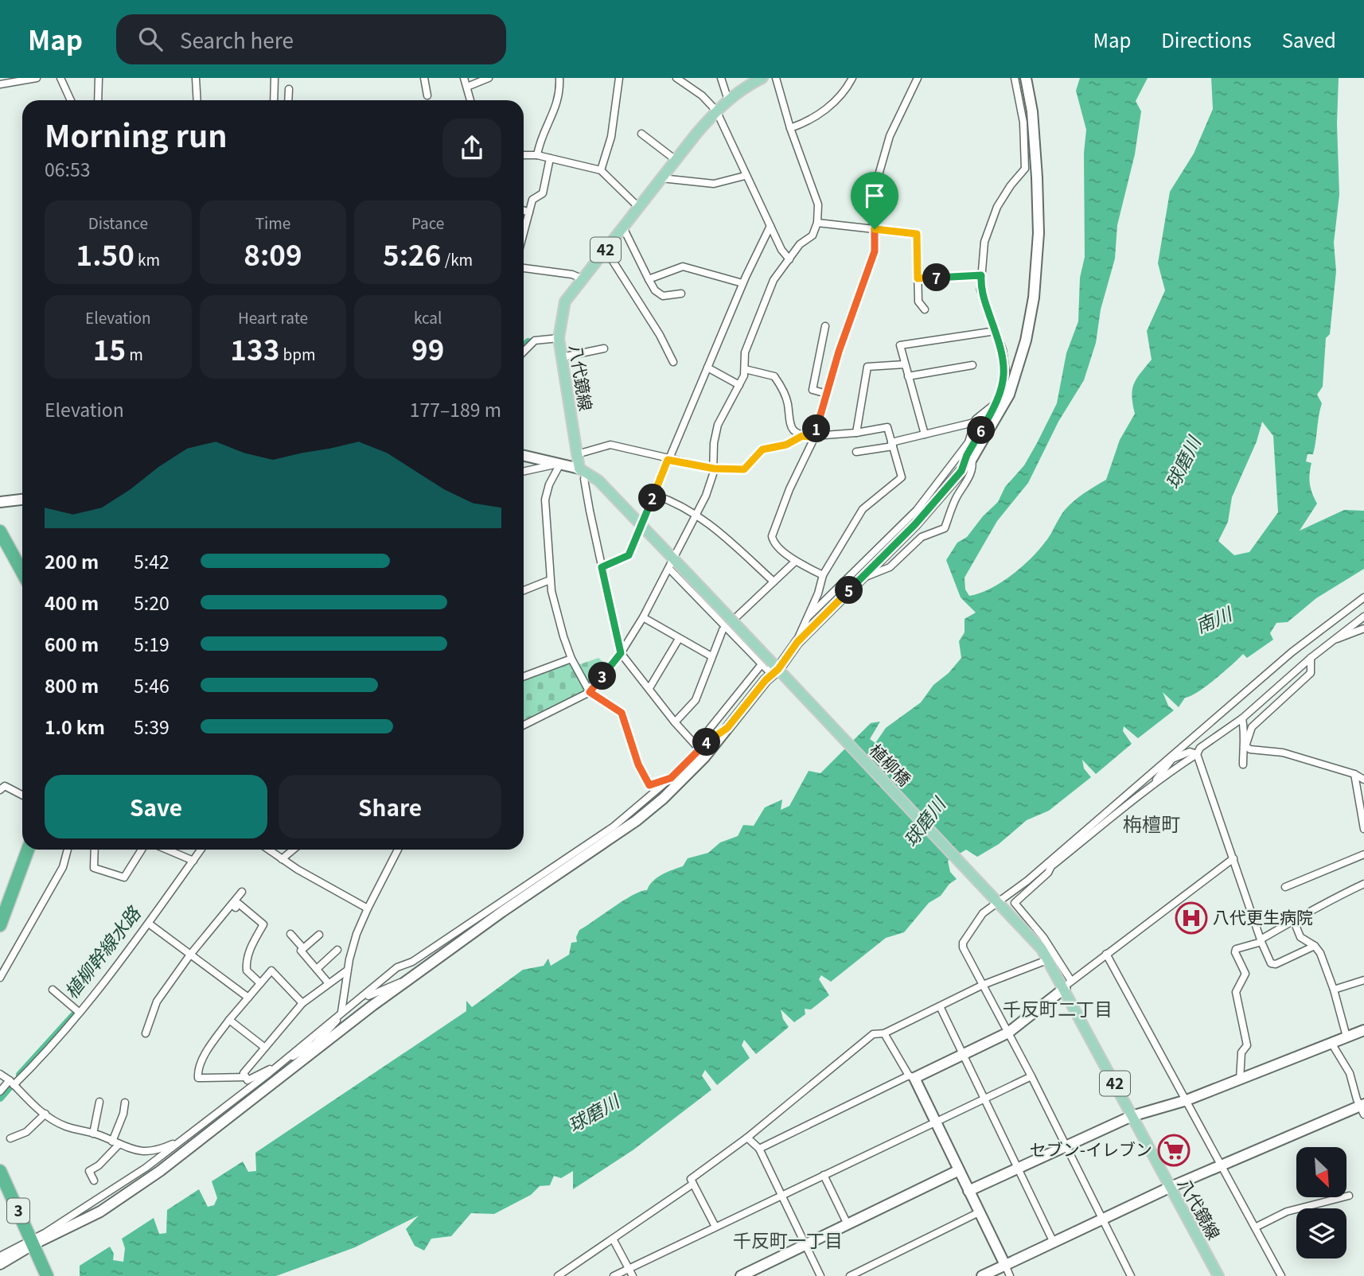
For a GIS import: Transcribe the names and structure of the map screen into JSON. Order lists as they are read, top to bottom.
{
  "streets": {
    "highway": ["3"],
    "main road": ["42", "八代鏡線", "植柳橋"]
  },
  "crossings": [
    ["42", "八代鏡線"],
    ["42", "植柳橋"],
    ["八代鏡線", "植柳橋"]
  ],
  "districts": ["栴檀町", "千反町二丁目", "千反町一丁目"],
  "water": ["球磨川", "南川", "植柳幹線水路"],
  "places": {
    "hospital": ["八代更生病院"],
    "supermarket": ["セブン-イレブン"]
  },
  "north": "bottom right",
  "page": {
    "header": "Map",
    "search": "Search here",
    "nav": ["Map", "Directions", "Saved"],
    "heading": ["Morning run", "06:53"],
    "stats": [
      ["Distance", "1.50 km"],
      ["Time", "8:09"],
      ["Pace", "5:26 /km"],
      ["Elevation", "15 m"],
      ["Heart rate", "133 bpm"],
      ["kcal", "99"]
    ],
    "pins": [
      "7",
      "1",
      "6",
      "2",
      "5",
      "3",
      "4"
    ],
    "chart": ["Elevation", "177–189 m"],
    "list": [
      {
        "name": "200 m",
        "note": "5:42"
      },
      {
        "name": "400 m",
        "note": "5:20"
      },
      {
        "name": "600 m",
        "note": "5:19"
      },
      {
        "name": "800 m",
        "note": "5:46"
      },
      {
        "name": "1.0 km",
        "note": "5:39"
      }
    ],
    "buttons": ["Save", "Share"]
  }
}
